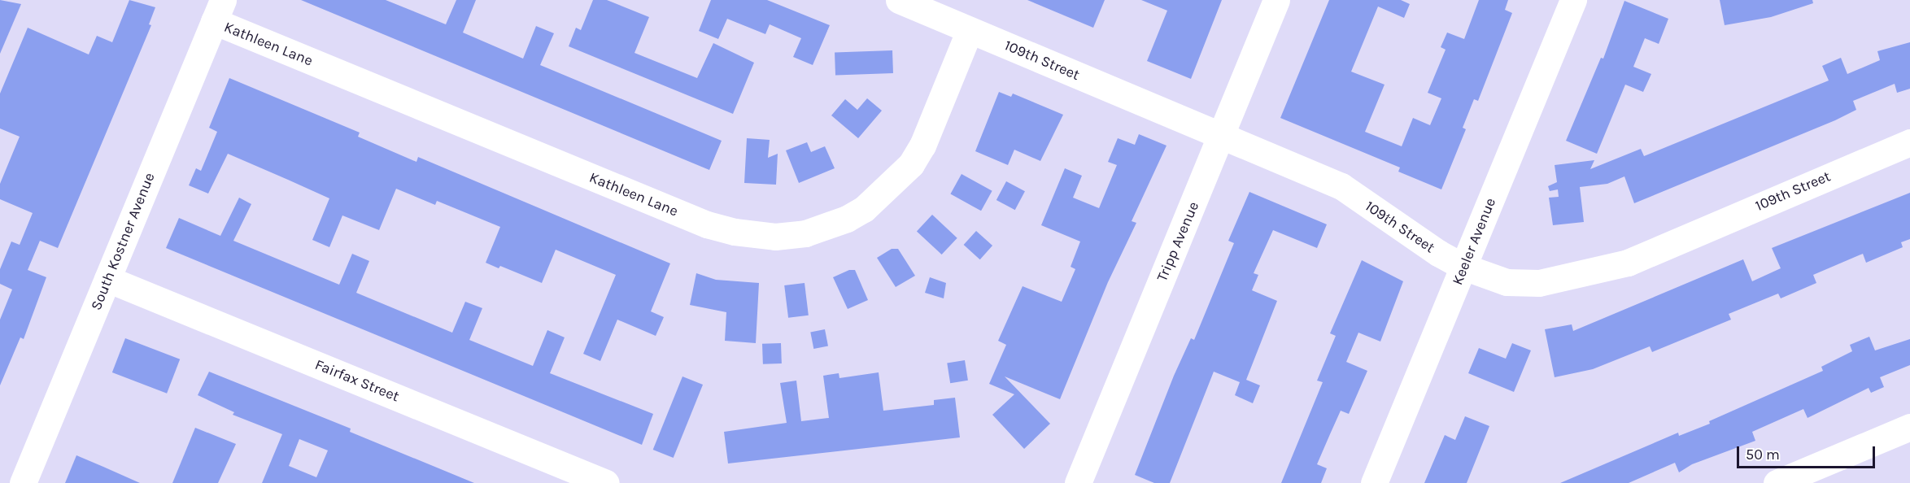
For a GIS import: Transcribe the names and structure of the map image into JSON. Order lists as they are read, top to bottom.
{
  "streets": {
    "street": [
      "Kathleen Lane",
      "109th Street",
      "South Kostner Avenue",
      "Tripp Avenue",
      "Keeler Avenue",
      "Fairfax Street"
    ]
  },
  "crossings": [
    ["Kathleen Lane", "109th Street"],
    ["Kathleen Lane", "South Kostner Avenue"],
    ["109th Street", "Tripp Avenue"],
    ["109th Street", "Keeler Avenue"],
    ["South Kostner Avenue", "Fairfax Street"]
  ],
  "scale_bar": "50 m"
}
